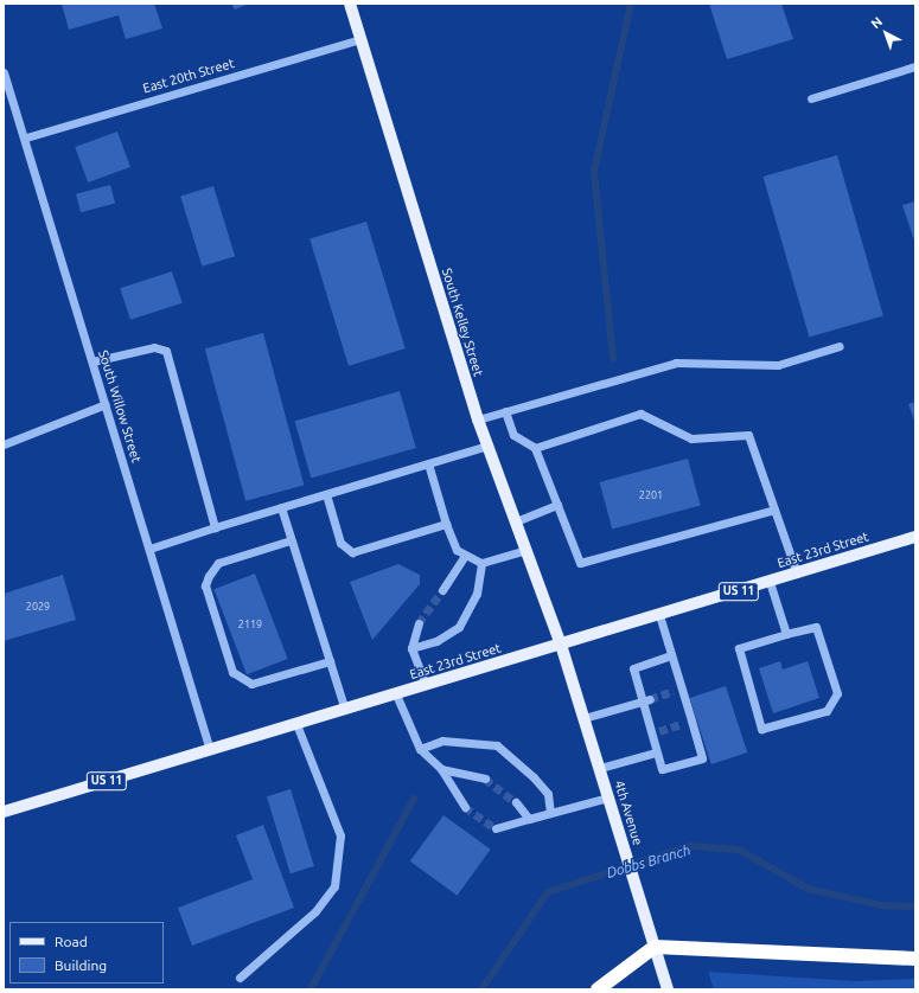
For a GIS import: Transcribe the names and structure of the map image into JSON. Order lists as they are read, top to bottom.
{
  "streets": {
    "main road": [
      "South Kelley Street",
      "East 23rd Street",
      "US 11",
      "4th Avenue"
    ],
    "street": ["East 20th Street", "South Willow Street"]
  },
  "crossings": [
    ["East 20th Street", "South Kelley Street"],
    ["East 20th Street", "South Willow Street"],
    ["South Kelley Street", "East 23rd Street"],
    ["South Kelley Street", "4th Avenue"],
    ["South Willow Street", "East 23rd Street"],
    ["East 23rd Street", "4th Avenue"]
  ],
  "water": ["Dobbs Branch"],
  "house_numbers": ["2201", "2029", "2119"],
  "legend": ["Road", "Building"],
  "north": "top left"
}
